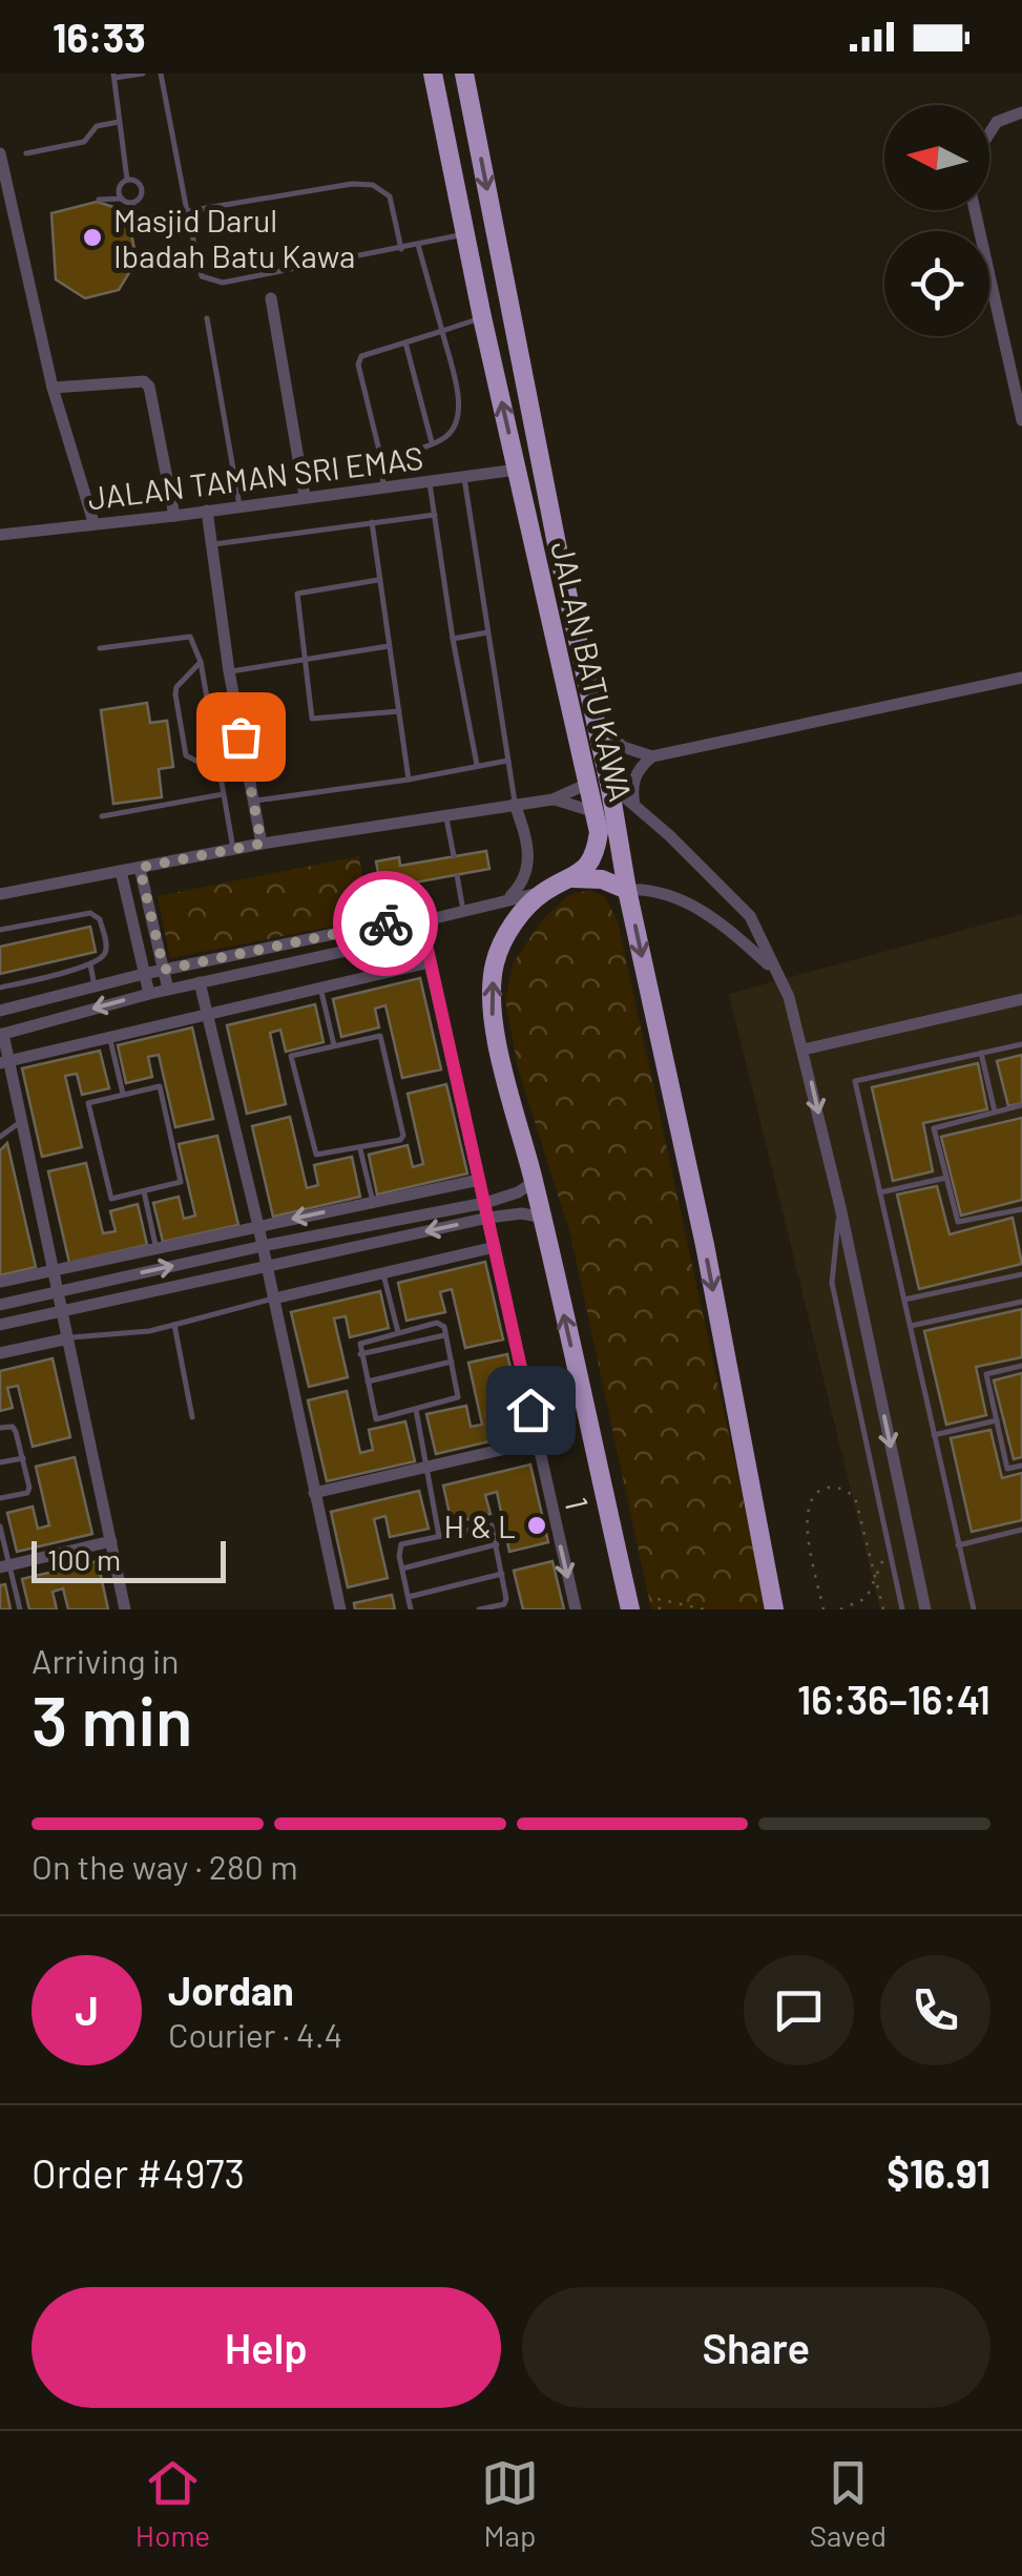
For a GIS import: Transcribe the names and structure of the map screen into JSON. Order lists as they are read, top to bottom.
{
  "streets": {
    "highway": ["JALAN BATU KAWA"],
    "street": ["JALAN TAMAN SRI EMAS", "1"]
  },
  "crossings": [
    ["JALAN TAMAN SRI EMAS", "JALAN BATU KAWA"]
  ],
  "places": ["Masjid Darul Ibadah Batu Kawa", "H & L"],
  "scale_bar": "100 m",
  "north": "left",
  "page": {
    "status": "16:33",
    "scale": "100 m",
    "heading": ["3 min", "Arriving in", "16:36–16:41"],
    "panel": [
      "Jordan",
      "Courier · 4.4",
      "Order #4973",
      "$16.91"
    ],
    "bar": "On the way · 280 m",
    "round": "J",
    "buttons": ["Help", "Share"],
    "tabs": ["Home", "Map", "Saved"]
  }
}
